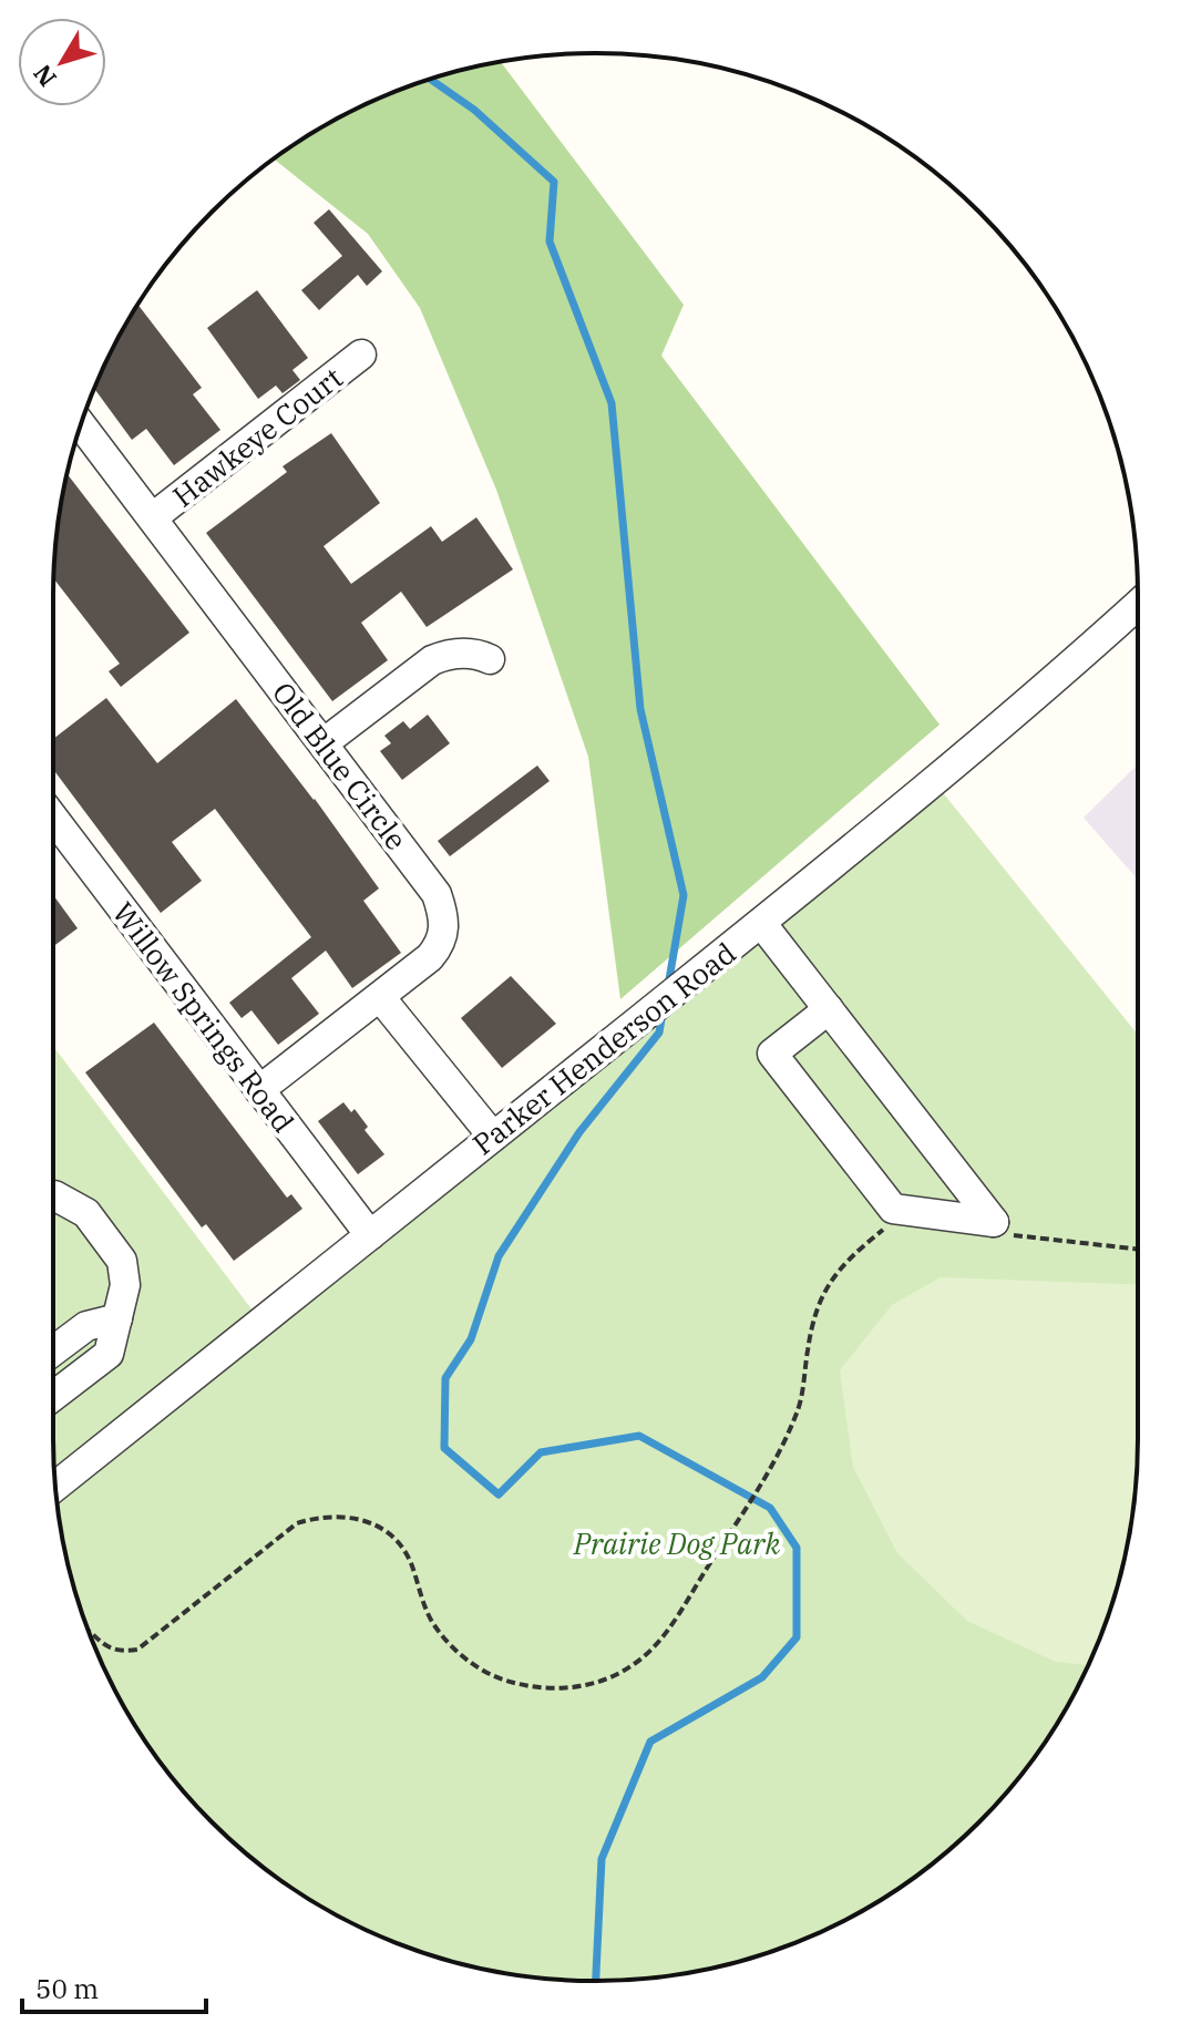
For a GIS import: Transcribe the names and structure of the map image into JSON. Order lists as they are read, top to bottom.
{
  "streets": {
    "street": [
      "Hawkeye Court",
      "Old Blue Circle",
      "Willow Springs Road",
      "Parker Henderson Road"
    ]
  },
  "crossings": [
    ["Hawkeye Court", "Old Blue Circle"],
    ["Old Blue Circle", "Willow Springs Road"],
    ["Willow Springs Road", "Parker Henderson Road"]
  ],
  "parks": ["Prairie Dog Park"],
  "scale_bar": "50 m",
  "north": "bottom left"
}
